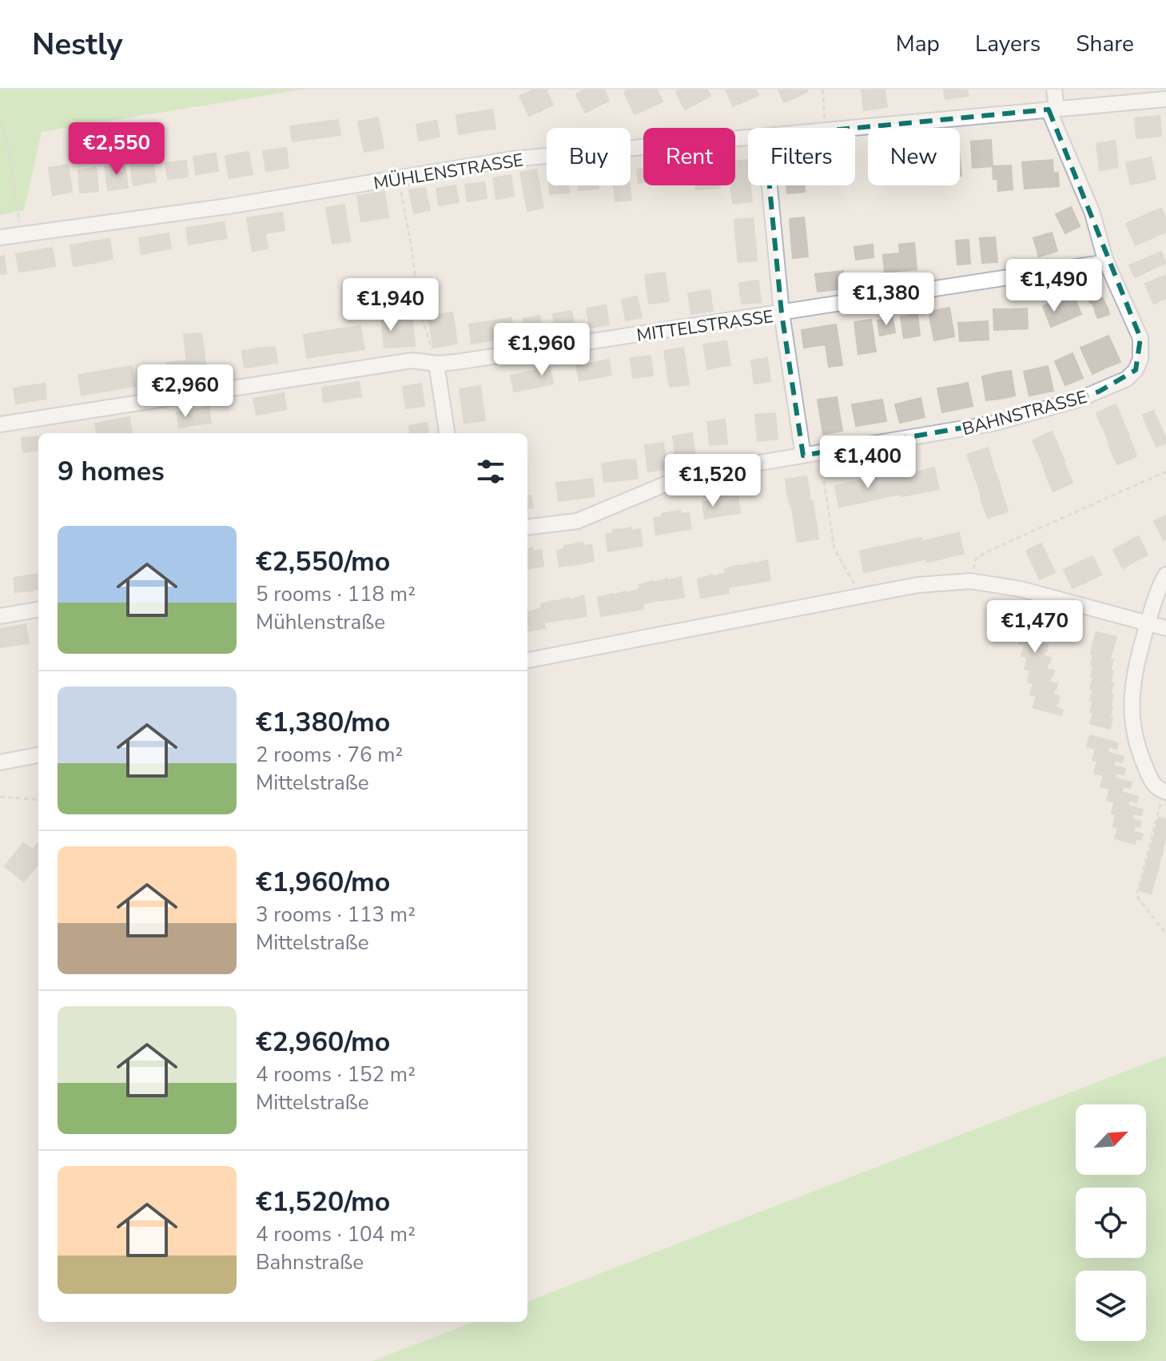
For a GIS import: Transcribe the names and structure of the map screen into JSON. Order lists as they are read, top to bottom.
{
  "streets": {
    "street": ["MÜHLENSTRASSE", "MITTELSTRASSE", "BAHNSTRASSE"]
  },
  "crossings": [
    ["MITTELSTRASSE", "BAHNSTRASSE"]
  ],
  "north": "top right",
  "page": {
    "header": "Nestly",
    "nav": ["Map", "Layers", "Share"],
    "price": [
      "€2,550",
      "€1,490",
      "€1,380",
      "€1,940",
      "€1,960",
      "€2,960",
      "€1,400",
      "€1,520",
      "€1,470"
    ],
    "chip": [
      "Buy",
      "Rent",
      "Filters",
      "New"
    ],
    "heading": "9 homes",
    "list": [
      {
        "name": "€2,550/mo",
        "note": "5 rooms · 118 m² · Mühlenstraße"
      },
      {
        "name": "€1,380/mo",
        "note": "2 rooms · 76 m² · Mittelstraße"
      },
      {
        "name": "€1,960/mo",
        "note": "3 rooms · 113 m² · Mittelstraße"
      },
      {
        "name": "€2,960/mo",
        "note": "4 rooms · 152 m² · Mittelstraße"
      },
      {
        "name": "€1,520/mo",
        "note": "4 rooms · 104 m² · Bahnstraße"
      }
    ]
  }
}
